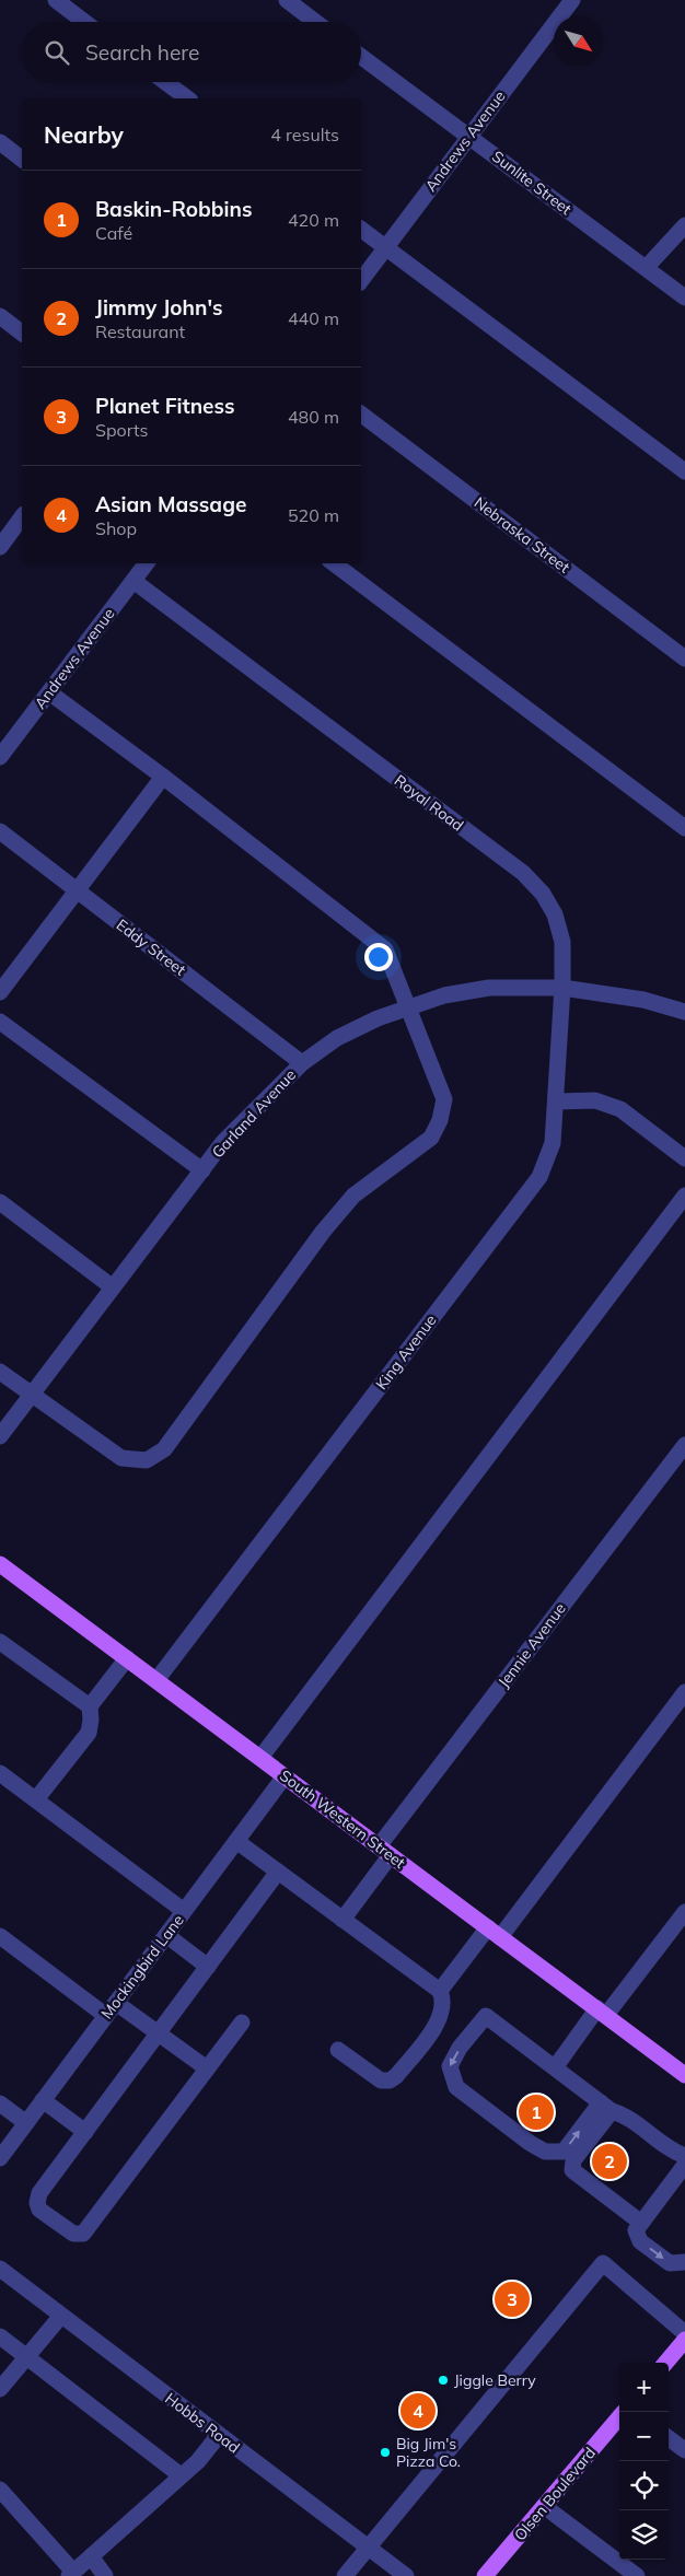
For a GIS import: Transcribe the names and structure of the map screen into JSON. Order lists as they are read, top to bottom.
{
  "streets": {
    "main road": ["South Western Street", "Olsen Boulevard"],
    "street": [
      "Andrews Avenue",
      "Sunlite Street",
      "Nebraska Street",
      "Royal Road",
      "Eddy Street",
      "Garland Avenue",
      "King Avenue",
      "Jennie Avenue",
      "Mockingbird Lane",
      "Hobbs Road"
    ]
  },
  "crossings": [
    ["Andrews Avenue", "Sunlite Street"],
    ["Andrews Avenue", "Royal Road"],
    ["Royal Road", "Garland Avenue"],
    ["Royal Road", "King Avenue"],
    ["Eddy Street", "Garland Avenue"],
    ["Garland Avenue", "King Avenue"],
    ["King Avenue", "South Western Street"],
    ["Jennie Avenue", "South Western Street"],
    ["South Western Street", "Mockingbird Lane"]
  ],
  "places": ["Jiggle Berry", "Big Jim's Pizza Co."],
  "north": "bottom right",
  "page": {
    "search": "Search here",
    "heading": ["Nearby", "4 results"],
    "list": [
      {
        "mark": "1",
        "name": "Baskin-Robbins",
        "note": "Café",
        "value": "420 m"
      },
      {
        "mark": "2",
        "name": "Jimmy John's",
        "note": "Restaurant",
        "value": "440 m"
      },
      {
        "mark": "3",
        "name": "Planet Fitness",
        "note": "Sports",
        "value": "480 m"
      },
      {
        "mark": "4",
        "name": "Asian Massage",
        "note": "Shop",
        "value": "520 m"
      }
    ],
    "pins": [
      "1",
      "2",
      "3",
      "4"
    ],
    "map_buttons": ["+", "−"]
  }
}
